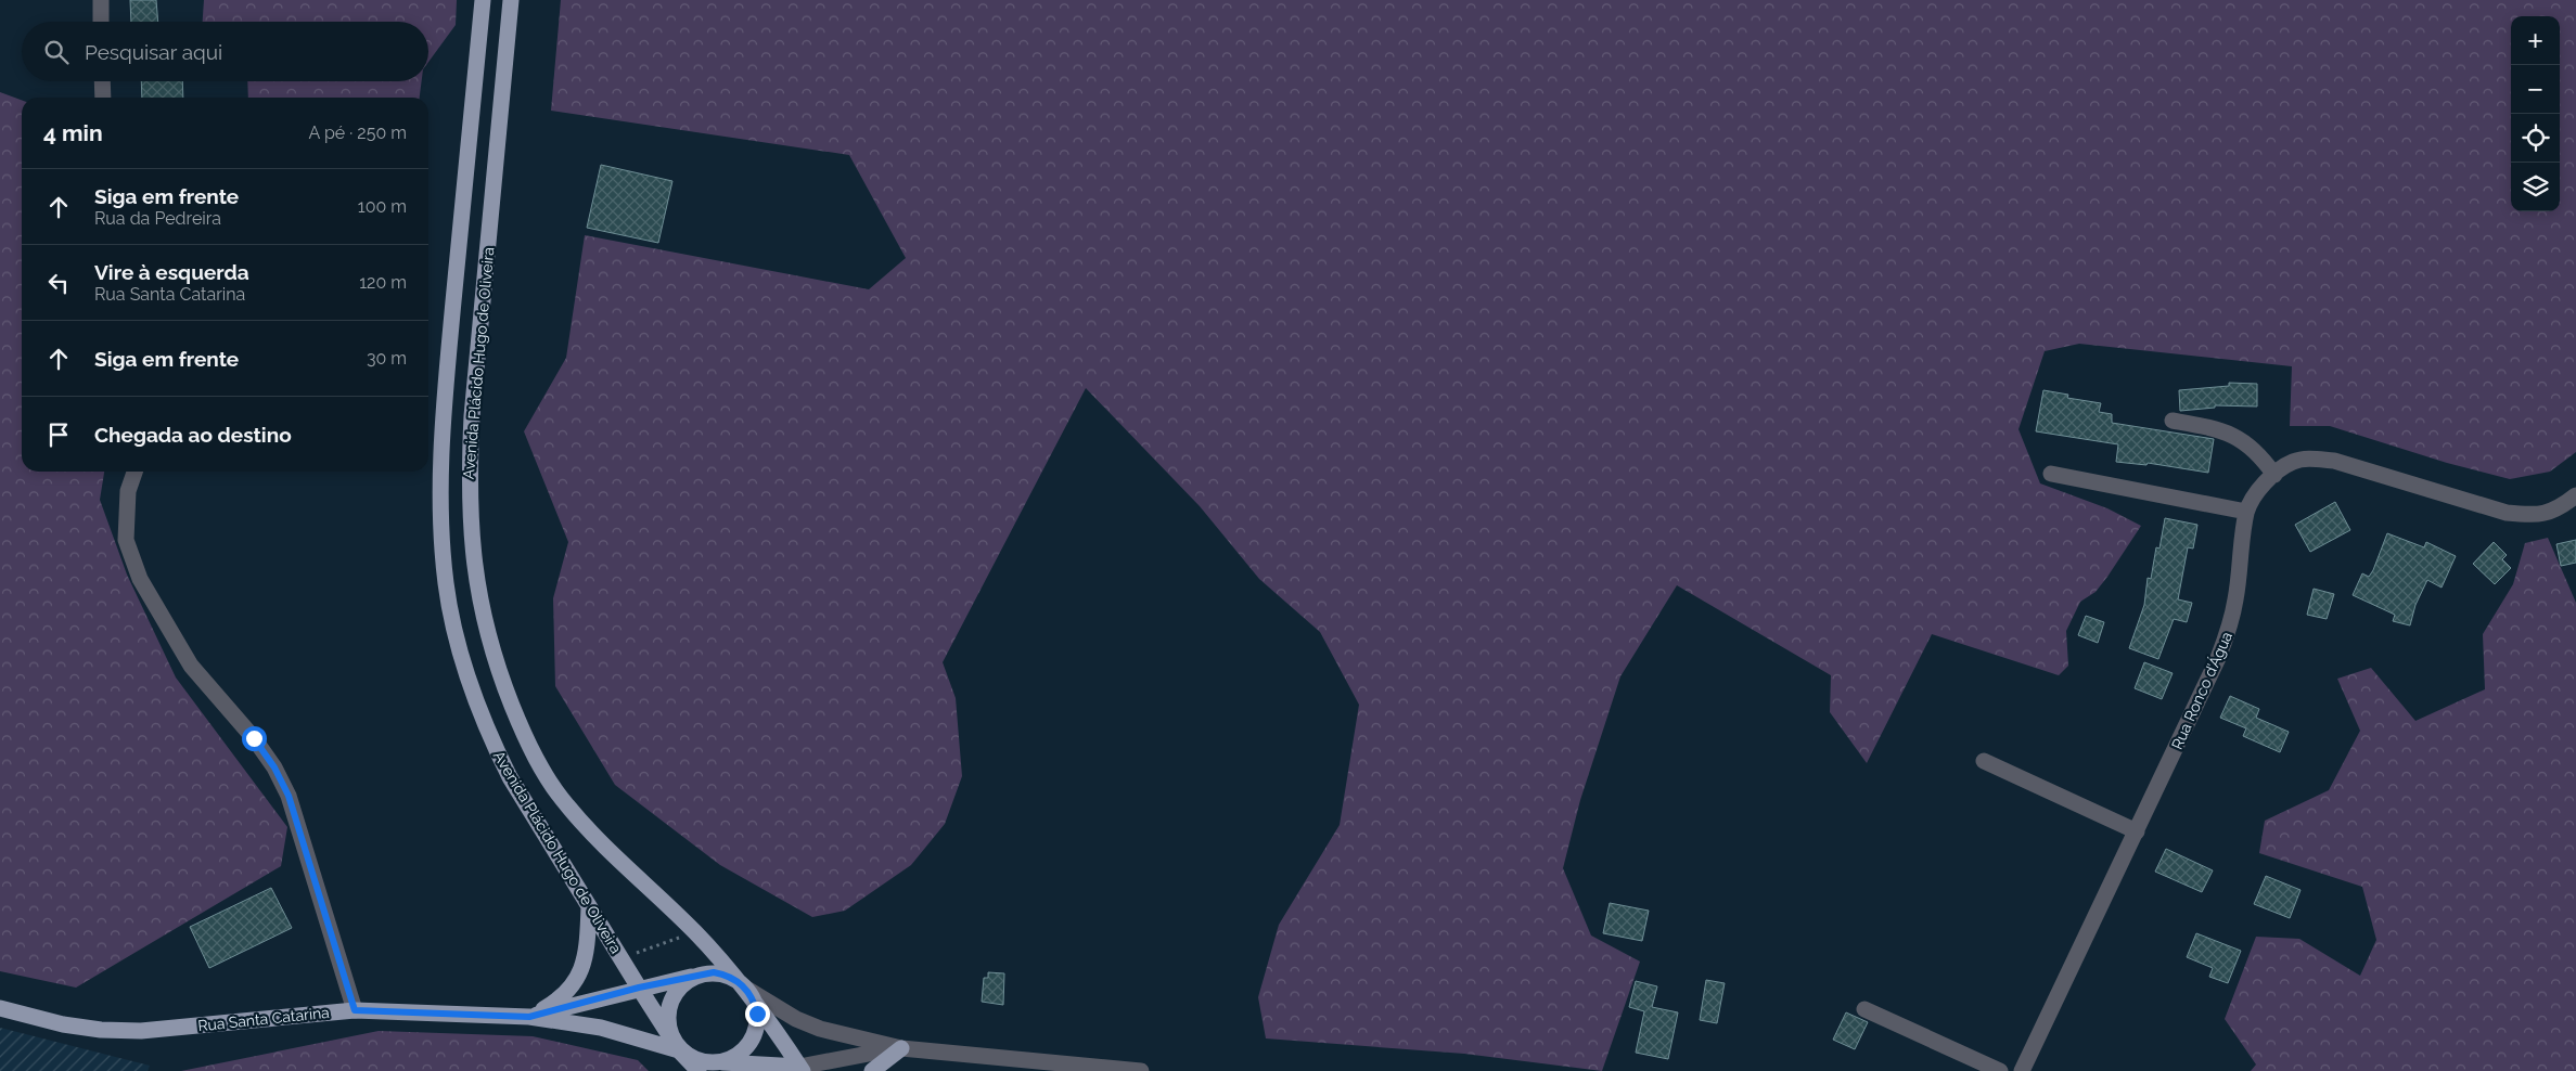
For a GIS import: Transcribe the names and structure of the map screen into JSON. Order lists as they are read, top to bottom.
{
  "streets": {
    "main road": ["Avenida Plácido Hugo de Oliveira", "Rua Santa Catarina"],
    "street": ["Rua Ronco d’Água"]
  },
  "crossings": [
    ["Avenida Plácido Hugo de Oliveira", "Rua Santa Catarina"]
  ],
  "page": {
    "map_buttons": ["+", "−"],
    "search": "Pesquisar aqui",
    "heading": ["4 min", "A pé · 250 m"],
    "list": [
      ["Siga em frente", "Rua da Pedreira", "100 m"],
      ["Vire à esquerda", "Rua Santa Catarina", "120 m"],
      ["Siga em frente", "30 m"],
      "Chegada ao destino"
    ]
  }
}
